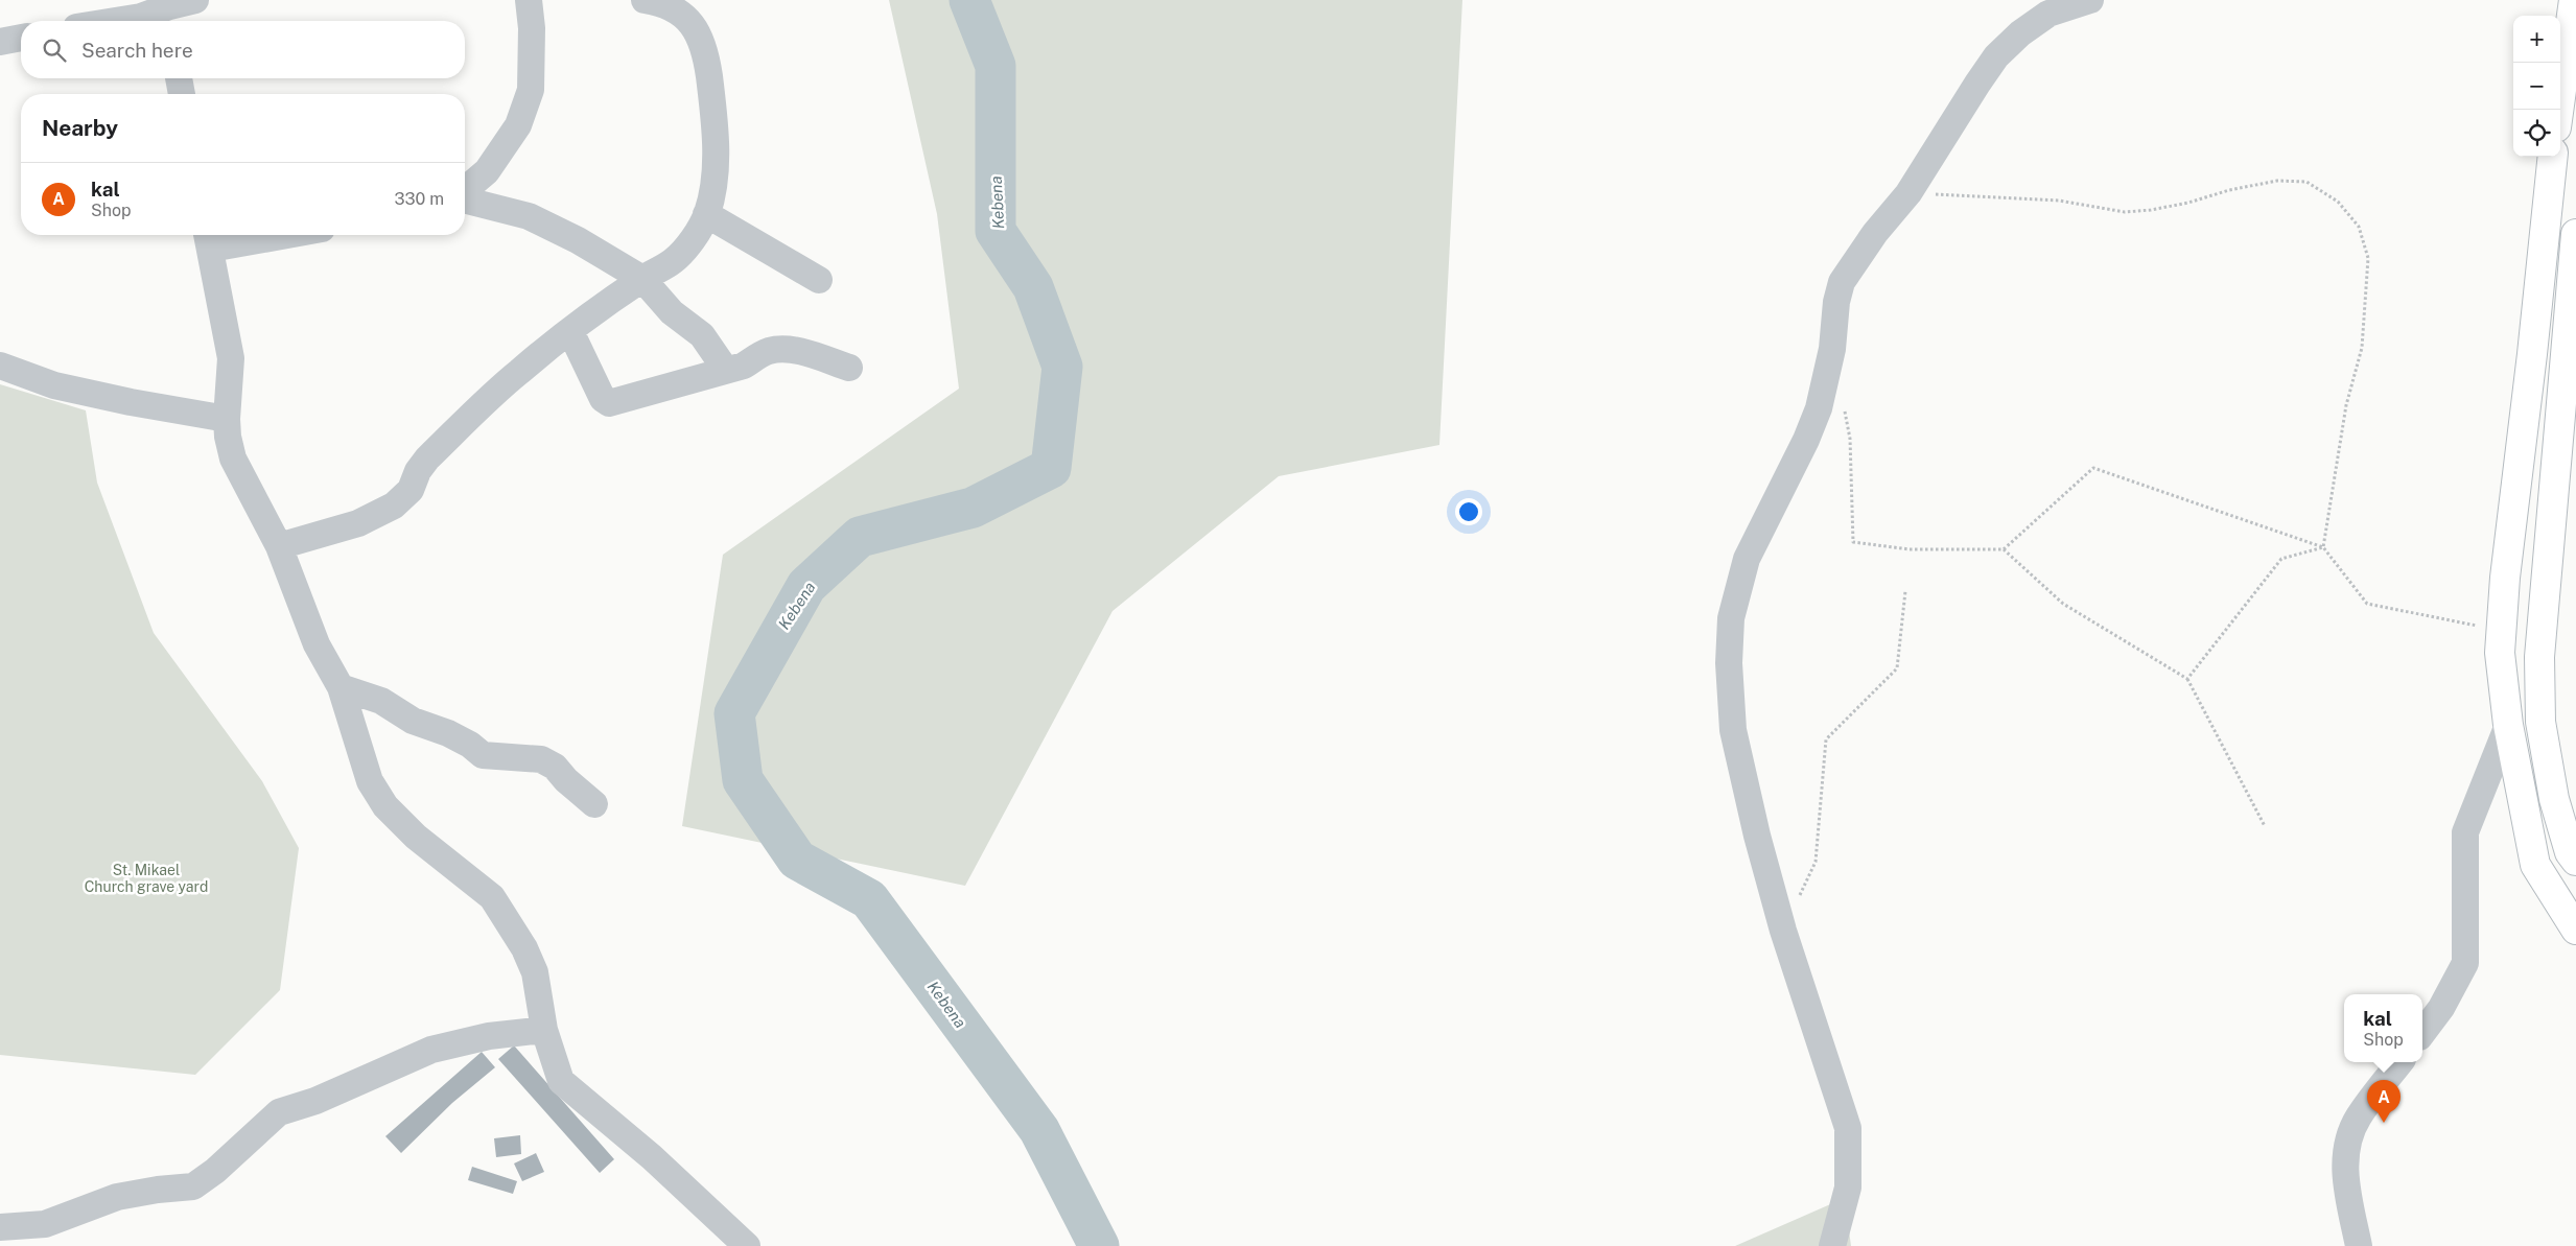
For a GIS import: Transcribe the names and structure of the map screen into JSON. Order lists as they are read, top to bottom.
{
  "water": ["Kebena"],
  "parks": ["St. Mikael Church grave yard"],
  "page": {
    "map_buttons": ["+", "−"],
    "search": "Search here",
    "heading": "Nearby",
    "list": [
      {
        "mark": "A",
        "name": "kal",
        "note": "Shop",
        "value": "330 m"
      }
    ],
    "popup": ["kal", "Shop"],
    "pins": "A"
  }
}
